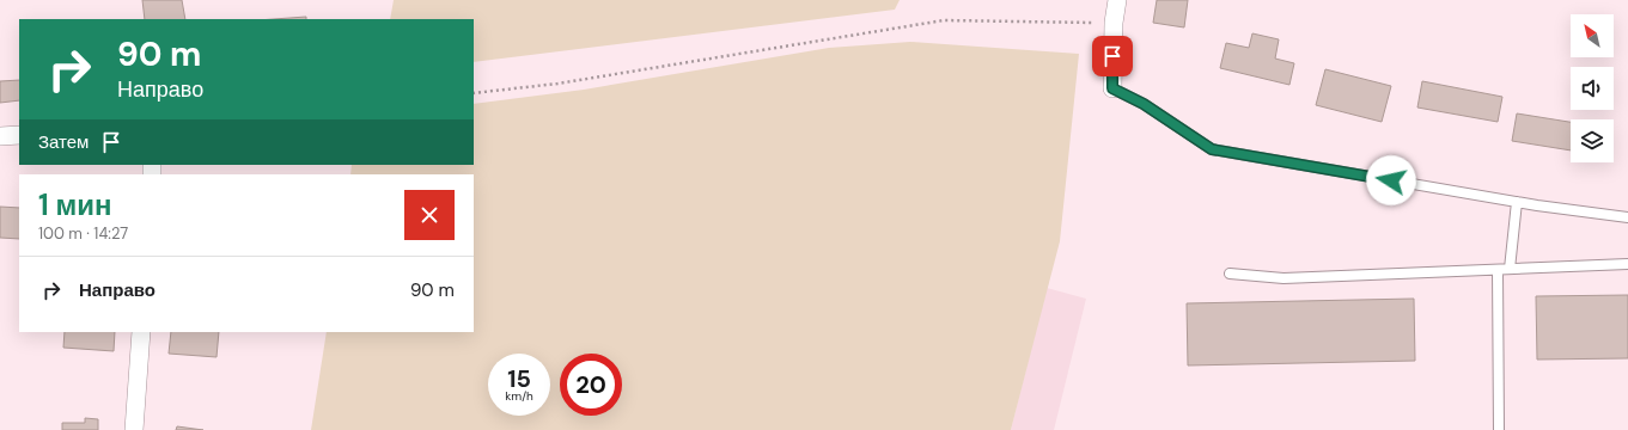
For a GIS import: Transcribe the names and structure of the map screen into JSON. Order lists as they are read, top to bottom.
{
  "north": "top left",
  "page": {
    "turn": ["90 m", "Направо"],
    "then": "Затем",
    "heading": ["1 мин", "100 m · 14:27"],
    "list": [
      {
        "name": "Направо",
        "value": "90 m"
      }
    ],
    "speed": "15 km/h",
    "limit": "20"
  }
}
